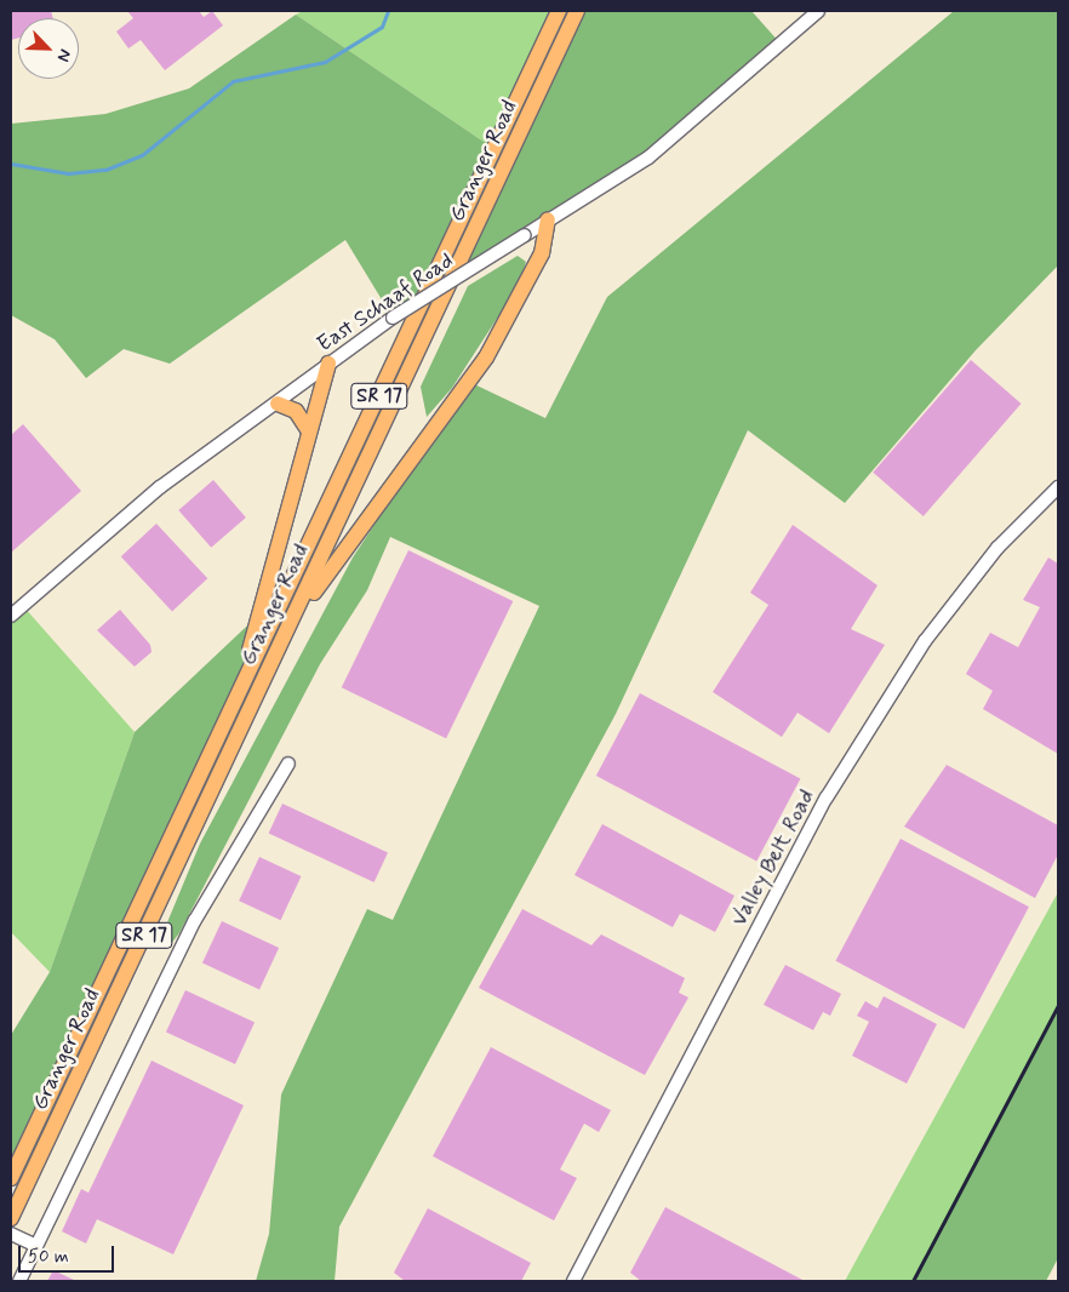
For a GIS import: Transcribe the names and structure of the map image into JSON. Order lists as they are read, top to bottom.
{
  "streets": {
    "main road": ["Granger Road", "SR 17"],
    "street": ["East Schaaf Road", "Valley Belt Road"]
  },
  "scale_bar": "50 m",
  "north": "bottom right"
}
